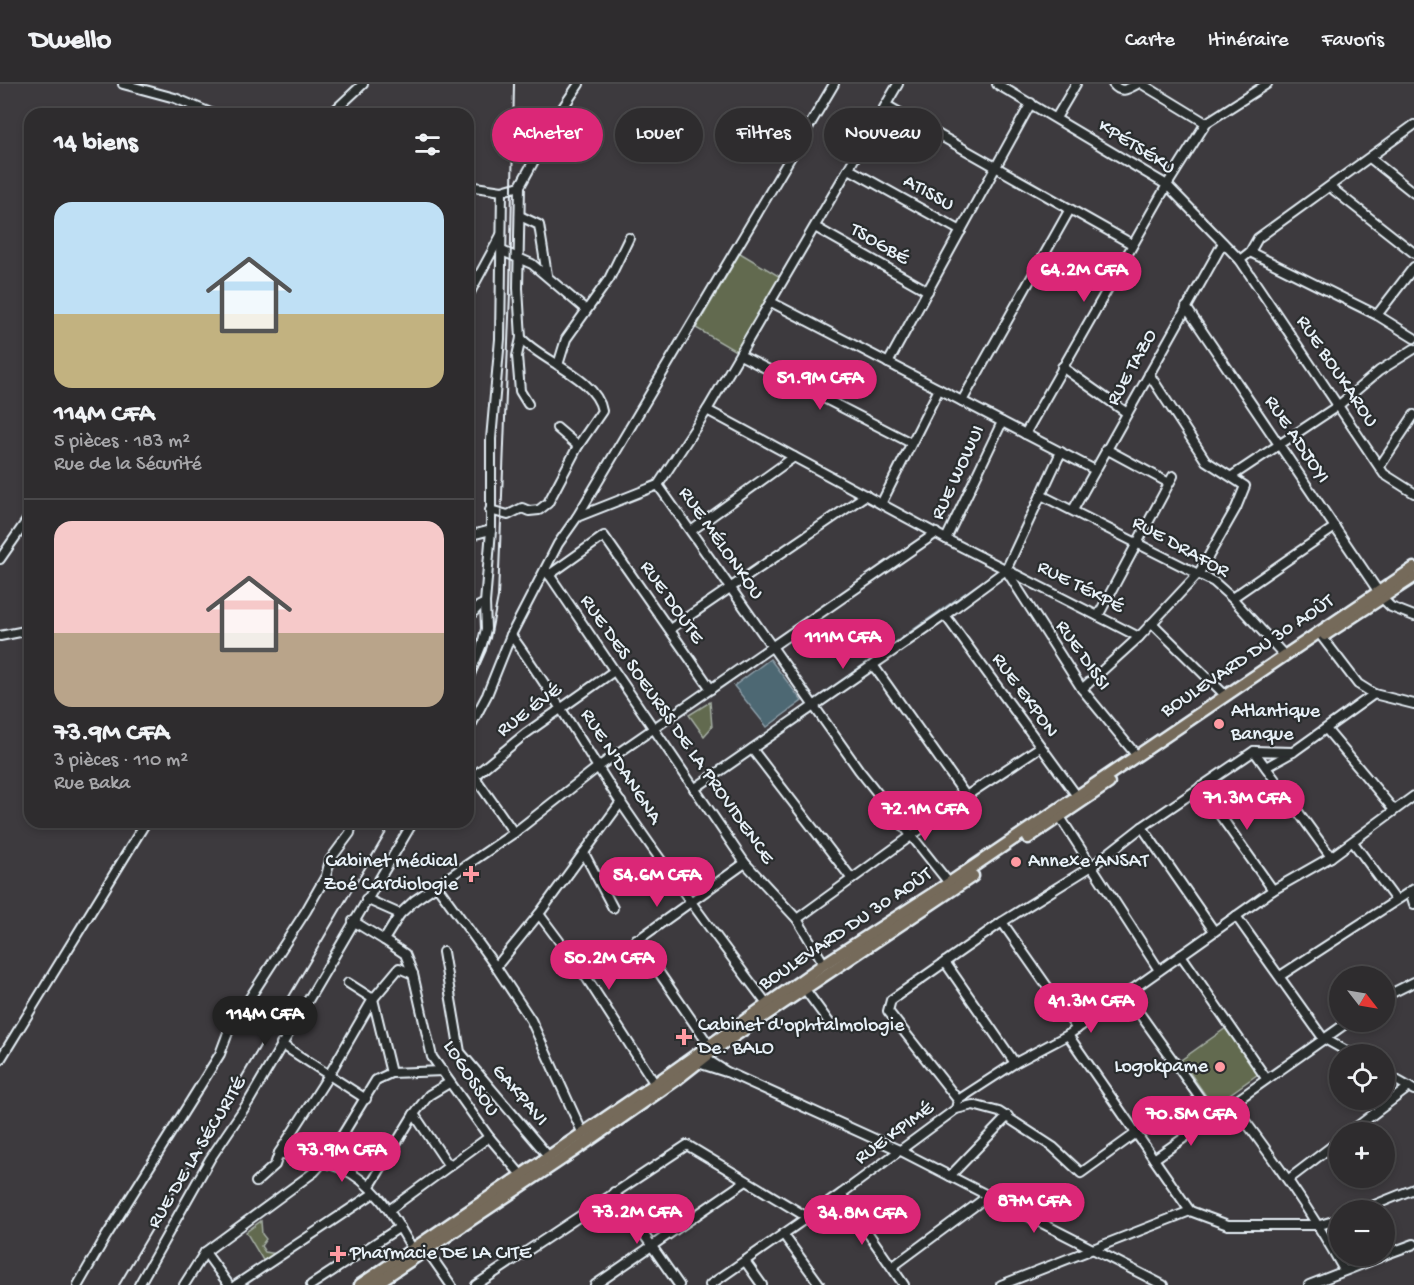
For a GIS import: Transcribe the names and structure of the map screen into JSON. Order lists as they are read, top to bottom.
{
  "streets": {
    "highway": ["BOULEVARD DU 30 AOÛT"],
    "street": [
      "KPÉTSÉKU",
      "ATISSU",
      "TSOGBÉ",
      "RUE TAZO",
      "RUE BOUKAROU",
      "RUE ADJOYI",
      "RUE WOWUI",
      "RUE MÉLONKOU",
      "RUE DRAFOR",
      "RUE TÉKPÉ",
      "RUE DOUTE",
      "RUE DISSI",
      "RUE EKPON",
      "RUE ÉVÉ",
      "RUE DES SOEURSS DE LA PROVIDENCE",
      "RUE N'DANGNA",
      "LOGOSSOU",
      "GAKPAVI",
      "RUE KPIMÉ",
      "RUE DE LA SÉCURITÉ"
    ]
  },
  "crossings": [
    ["KPÉTSÉKU", "RUE TAZO"],
    ["KPÉTSÉKU", "RUE BOUKAROU"],
    ["RUE TAZO", "RUE ADJOYI"],
    ["RUE TAZO", "RUE DRAFOR"],
    ["RUE ADJOYI", "BOULEVARD DU 30 AOÛT"],
    ["RUE WOWUI", "RUE TÉKPÉ"],
    ["RUE MÉLONKOU", "BOULEVARD DU 30 AOÛT"],
    ["RUE DRAFOR", "BOULEVARD DU 30 AOÛT"],
    ["RUE TÉKPÉ", "RUE DISSI"],
    ["RUE DOUTE", "RUE DES SOEURSS DE LA PROVIDENCE"],
    ["RUE DISSI", "BOULEVARD DU 30 AOÛT"],
    ["BOULEVARD DU 30 AOÛT", "RUE EKPON"],
    ["BOULEVARD DU 30 AOÛT", "RUE DES SOEURSS DE LA PROVIDENCE"],
    ["BOULEVARD DU 30 AOÛT", "RUE N'DANGNA"],
    ["BOULEVARD DU 30 AOÛT", "LOGOSSOU"],
    ["BOULEVARD DU 30 AOÛT", "GAKPAVI"],
    ["RUE ÉVÉ", "RUE DES SOEURSS DE LA PROVIDENCE"],
    ["RUE ÉVÉ", "RUE N'DANGNA"]
  ],
  "places": {
    "other": ["Atlantique Banque", "Annexe ANSAT", "Logokpame"],
    "health": ["Cabinet médical Zoé Cardiologie", "Cabinet d'ophtalmologie De. BALO", "Pharmacie DE LA CITE"]
  },
  "north": "bottom right",
  "page": {
    "header": "Dwello",
    "nav": ["Carte", "Itinéraire", "Favoris"],
    "chip": [
      "Acheter",
      "Louer",
      "Filtres",
      "Nouveau"
    ],
    "heading": "14 biens",
    "list": [
      {
        "name": "114M CFA",
        "note": "5 pièces · 183 m² · Rue de la Sécurité"
      },
      {
        "name": "73.9M CFA",
        "note": "3 pièces · 110 m² · Rue Baka"
      }
    ],
    "price": [
      "64.2M CFA",
      "51.9M CFA",
      "111M CFA",
      "71.3M CFA",
      "72.1M CFA",
      "54.6M CFA",
      "50.2M CFA",
      "41.3M CFA",
      "114M CFA",
      "70.5M CFA",
      "73.9M CFA",
      "87M CFA",
      "73.2M CFA",
      "34.8M CFA"
    ],
    "map_buttons": ["+", "−"]
  }
}
